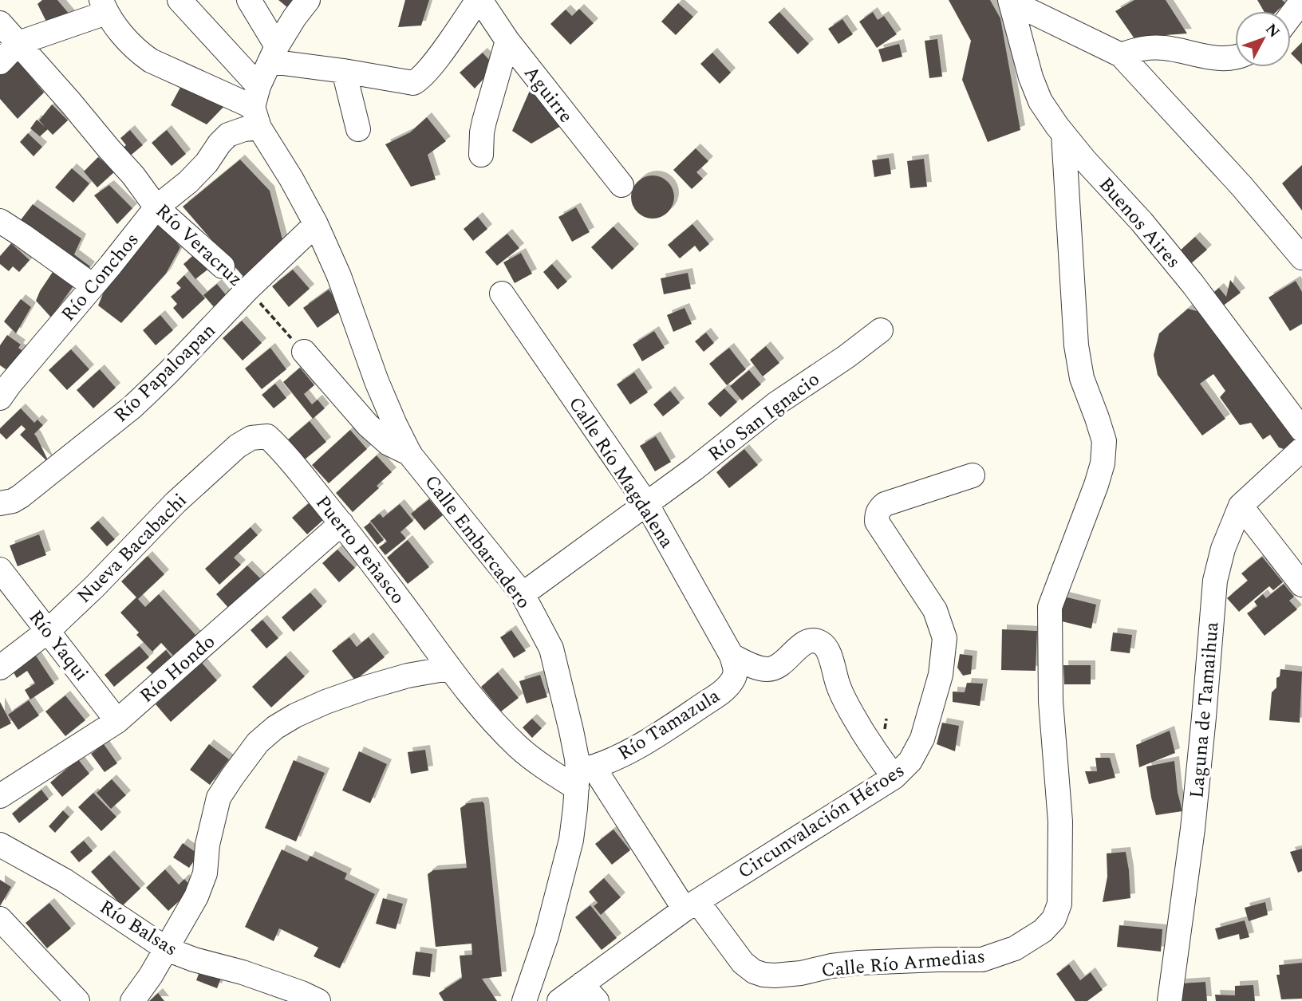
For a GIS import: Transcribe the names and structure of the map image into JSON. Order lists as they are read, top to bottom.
{
  "streets": {
    "street": [
      "Aguirre",
      "Buenos Aires",
      "Río Veracruz",
      "Río Conchos",
      "Río Papaloapan",
      "Río San Ignacio",
      "Calle Río Magdalena",
      "Calle Embarcadero",
      "Nueva Bacabachi",
      "Puerto Peñasco",
      "Río Yaqui",
      "Río Hondo",
      "Laguna de Tamaihua",
      "Río Tamazula",
      "Circunvalación Héroes",
      "Río Balsas",
      "Calle Río Armedias"
    ]
  },
  "crossings": [
    ["Buenos Aires", "Calle Río Armedias"],
    ["Río Veracruz", "Río Conchos"],
    ["Río Veracruz", "Río Papaloapan"],
    ["Río Conchos", "Calle Embarcadero"],
    ["Río Papaloapan", "Calle Embarcadero"],
    ["Río San Ignacio", "Calle Río Magdalena"],
    ["Río San Ignacio", "Calle Embarcadero"],
    ["Calle Río Magdalena", "Río Tamazula"],
    ["Calle Embarcadero", "Puerto Peñasco"],
    ["Calle Embarcadero", "Río Tamazula"],
    ["Calle Embarcadero", "Calle Río Armedias"],
    ["Nueva Bacabachi", "Puerto Peñasco"],
    ["Nueva Bacabachi", "Río Yaqui"],
    ["Puerto Peñasco", "Río Hondo"],
    ["Puerto Peñasco", "Río Tamazula"],
    ["Puerto Peñasco", "Calle Río Armedias"],
    ["Río Yaqui", "Río Hondo"],
    ["Río Tamazula", "Calle Río Armedias"],
    ["Circunvalación Héroes", "Calle Río Armedias"]
  ],
  "north": "top right"
}
